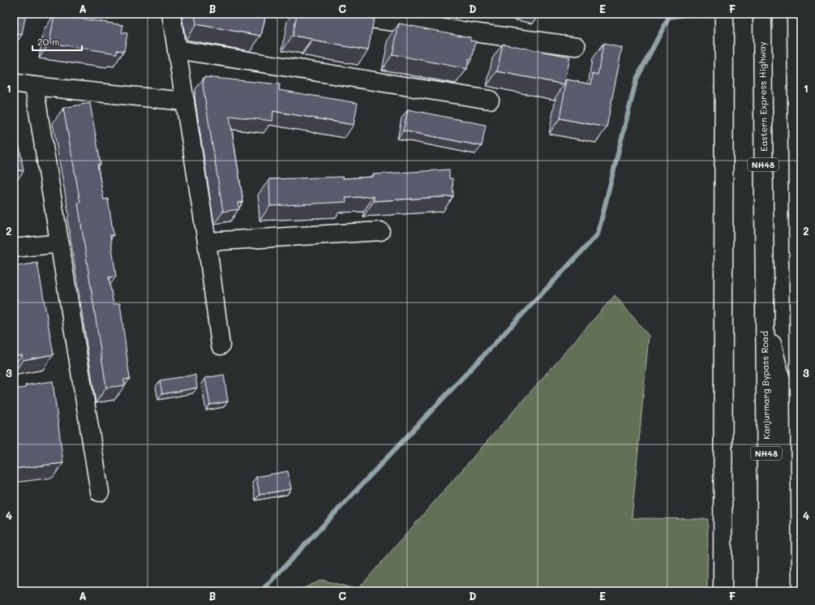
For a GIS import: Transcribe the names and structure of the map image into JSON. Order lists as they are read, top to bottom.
{
  "streets": {
    "main road": ["Eastern Express Highway", "NH48", "Kanjurmarg Bypass Road"]
  },
  "crossings": [
    ["Eastern Express Highway", "Kanjurmarg Bypass Road"]
  ],
  "scale_bar": "20 m",
  "grid": {
    "columns": [
      "A",
      "B",
      "C",
      "D",
      "E",
      "F"
    ],
    "rows": [
      "1",
      "2",
      "3",
      "4"
    ]
  }
}
